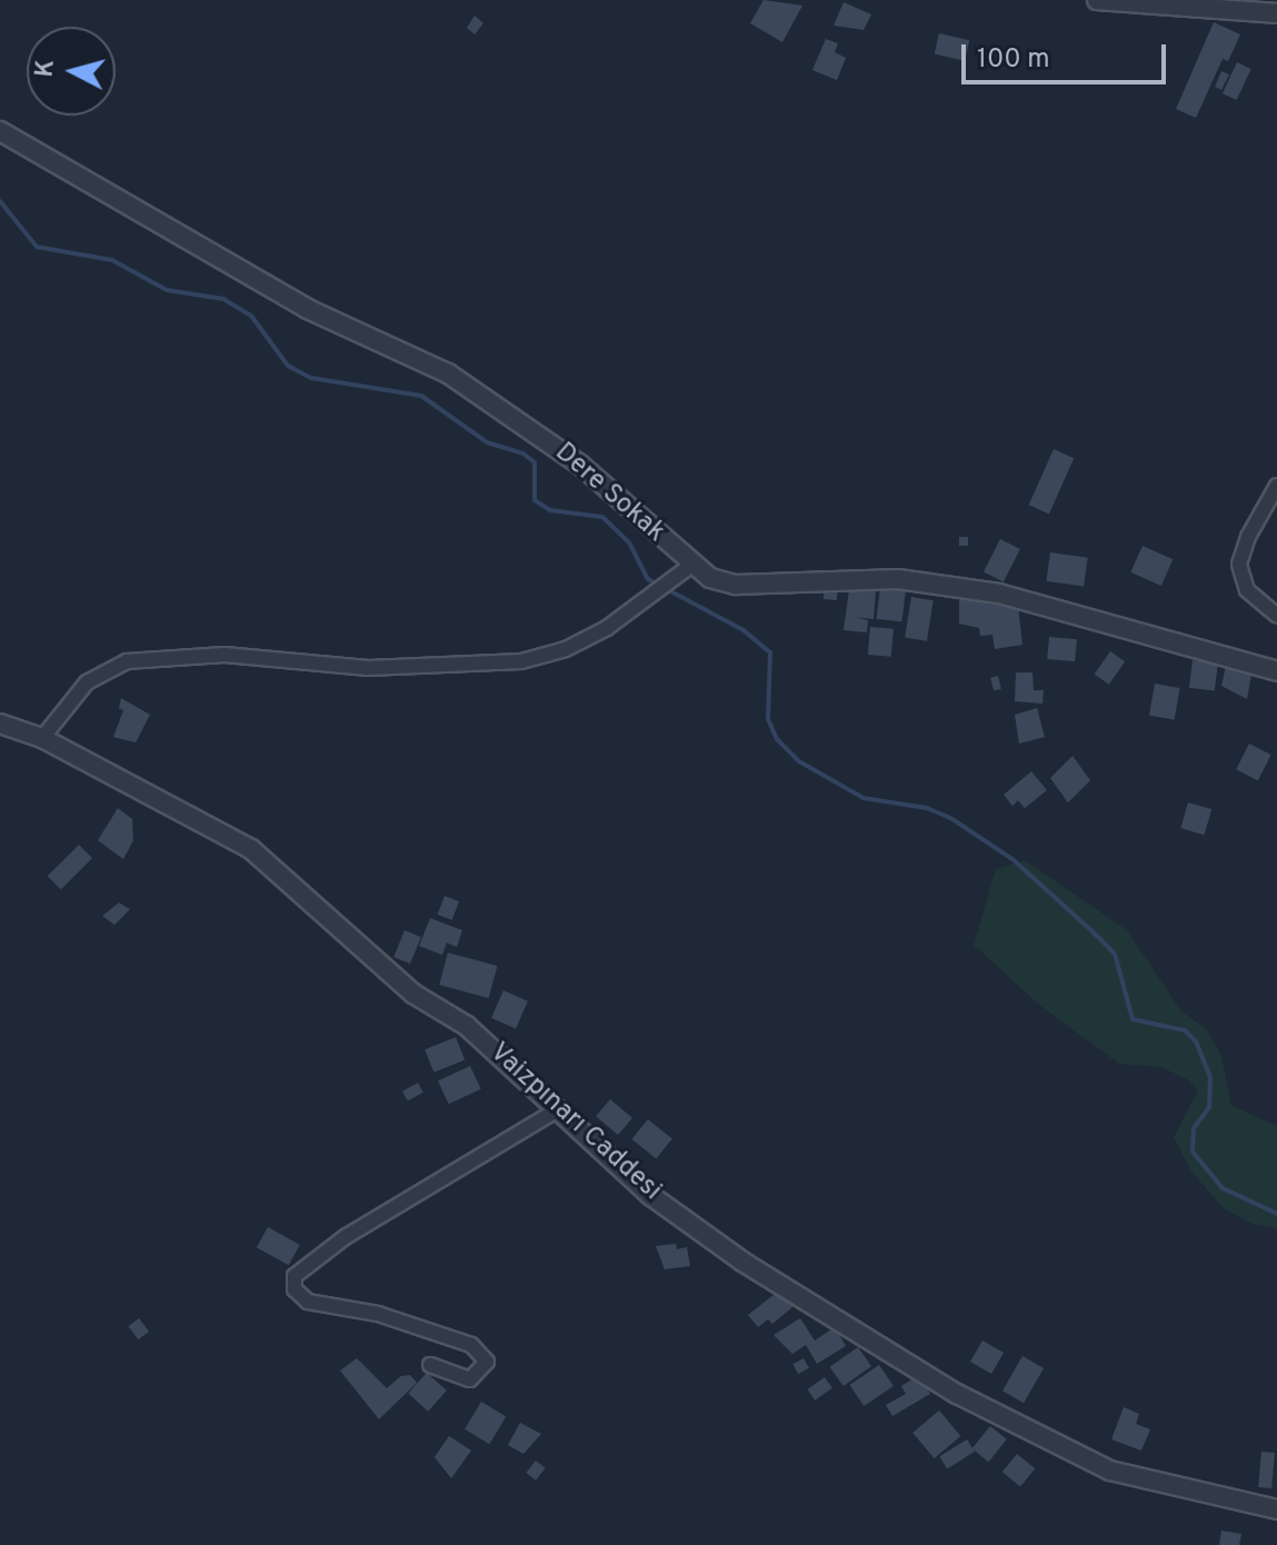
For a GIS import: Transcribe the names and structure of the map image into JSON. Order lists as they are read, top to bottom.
{
  "streets": {
    "street": ["Dere Sokak", "Vaizpınarı Caddesi"]
  },
  "scale_bar": "100 m",
  "north": "left"
}
